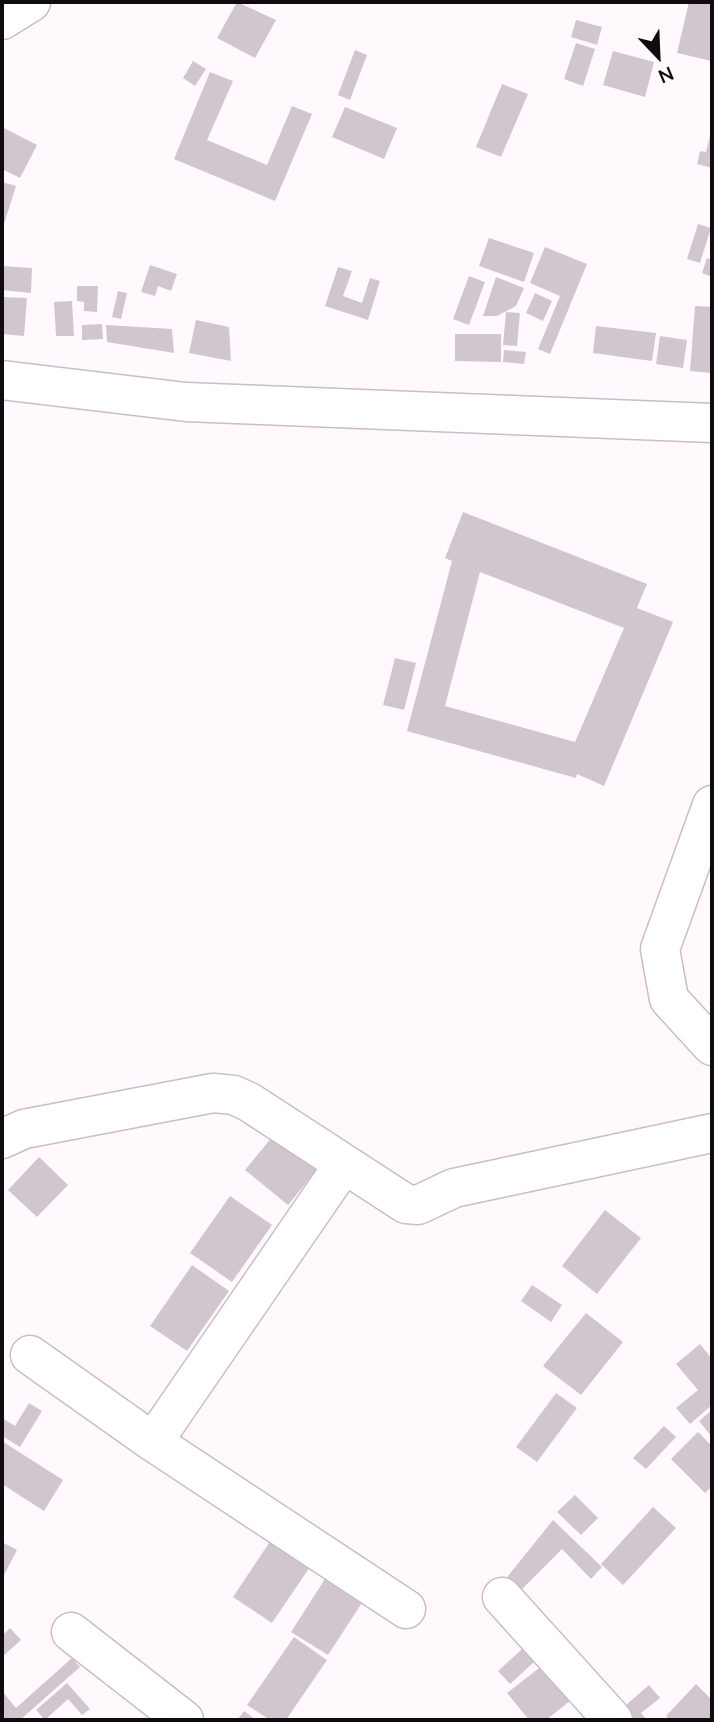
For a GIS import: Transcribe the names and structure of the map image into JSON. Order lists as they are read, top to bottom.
{
  "north": "bottom right"
}
